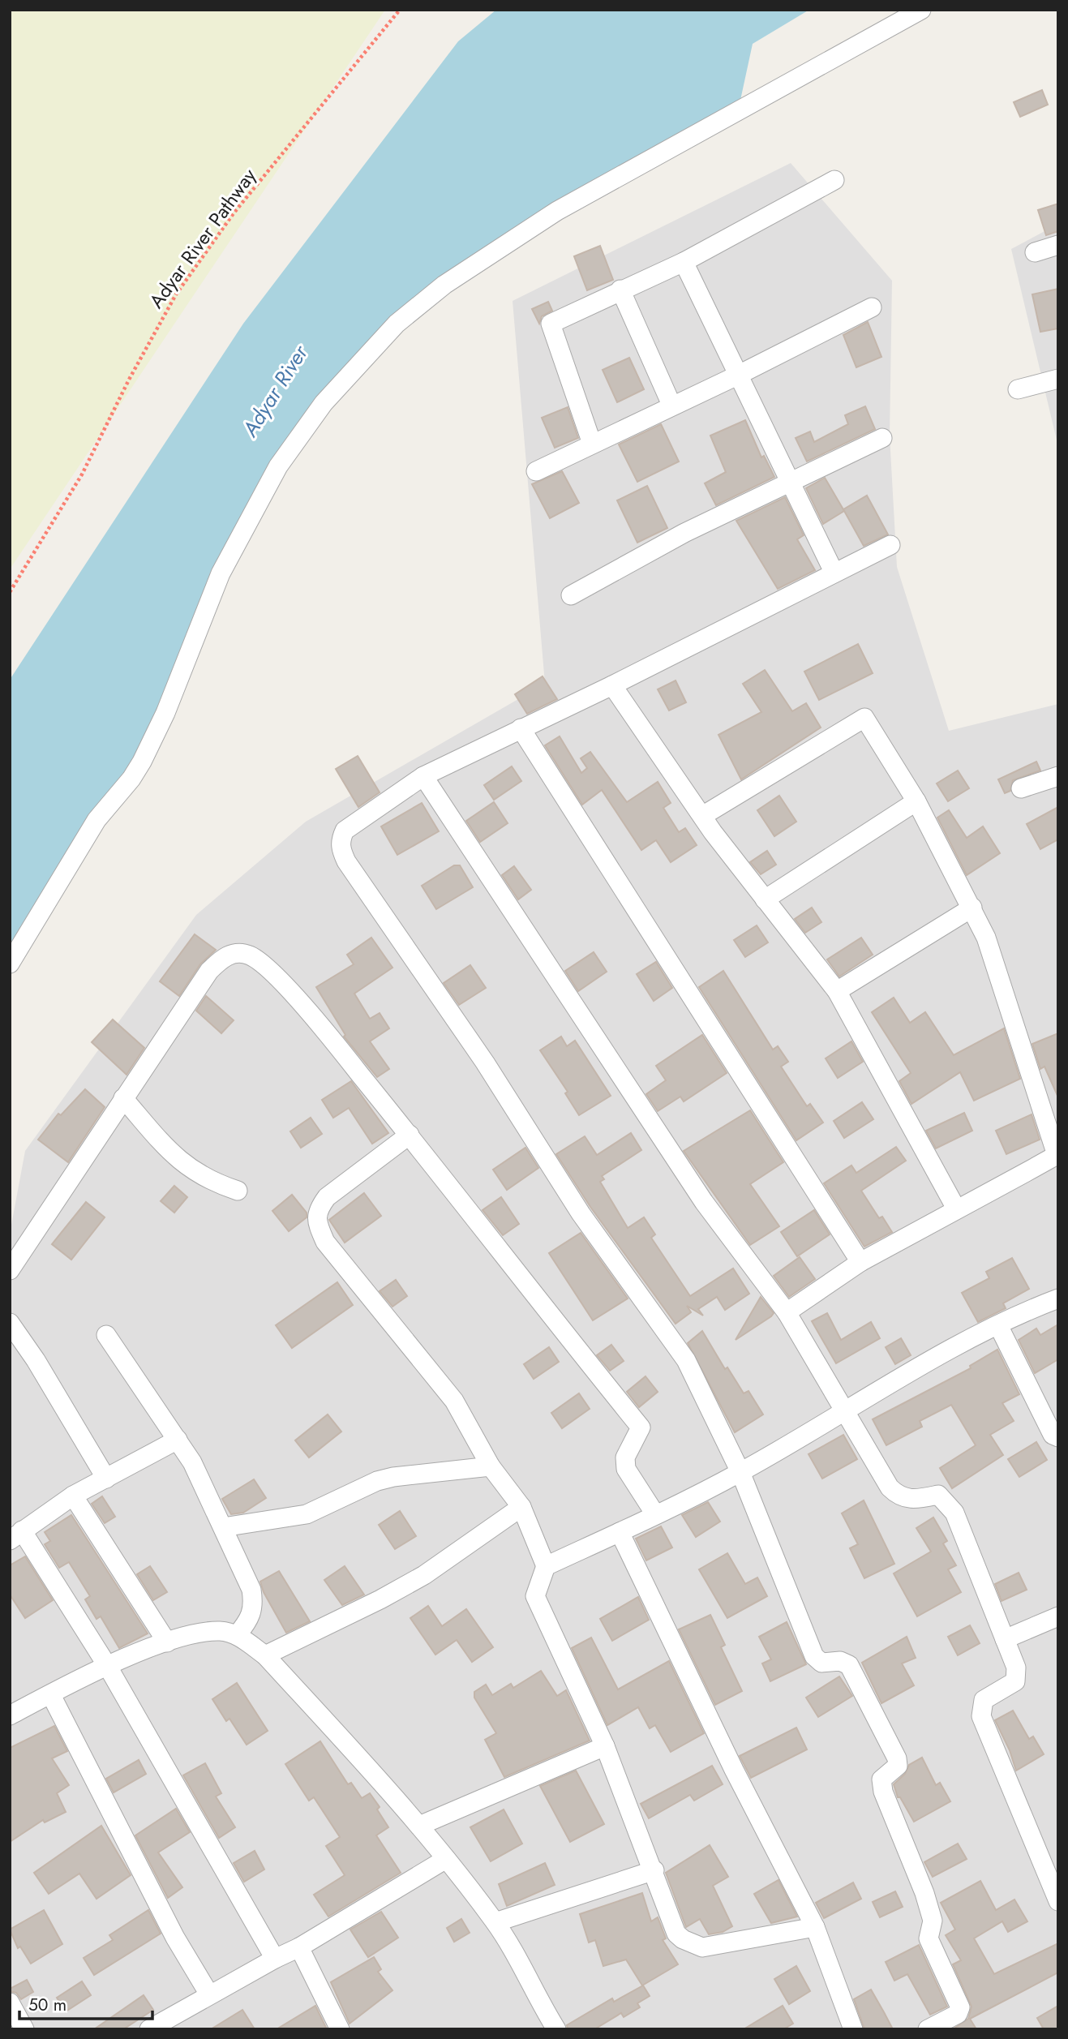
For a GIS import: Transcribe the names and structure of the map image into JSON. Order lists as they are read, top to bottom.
{
  "streets": {
    "path": ["Adyar River Pathway"]
  },
  "water": ["Adyar River"],
  "scale_bar": "50 m"
}
